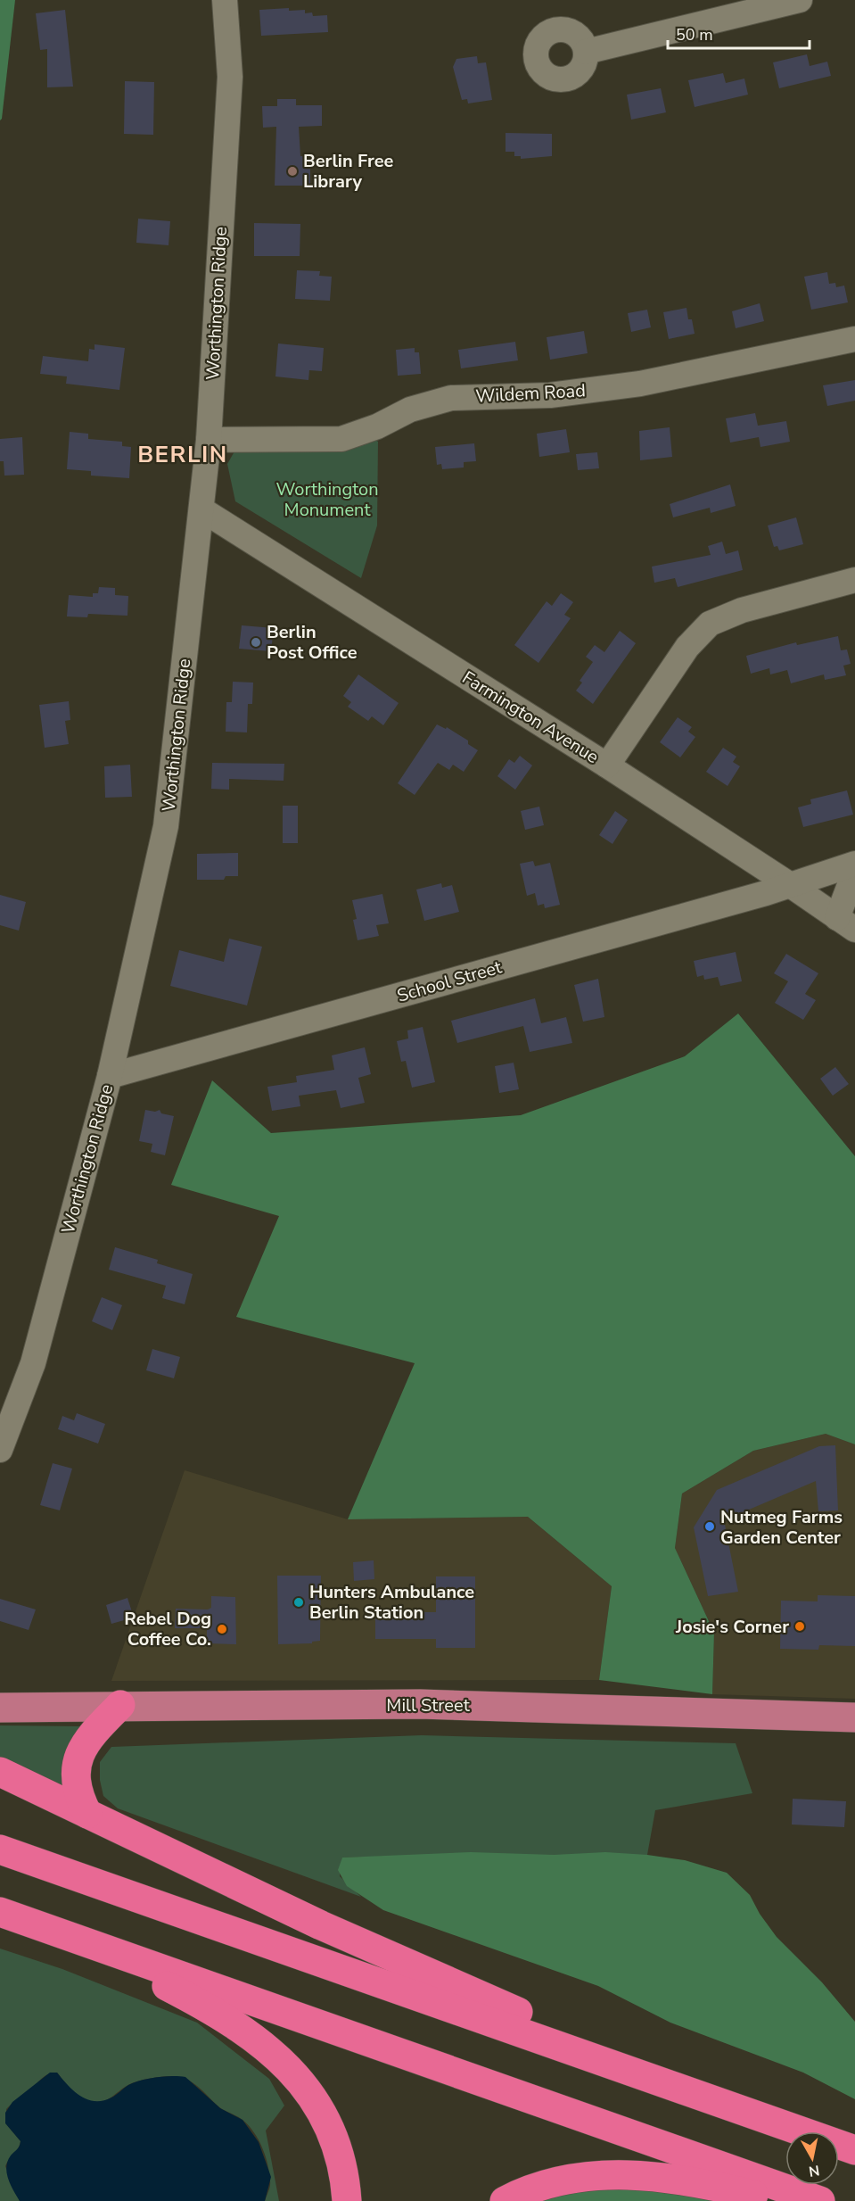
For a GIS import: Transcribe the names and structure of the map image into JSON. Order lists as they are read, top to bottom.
{
  "streets": {
    "main road": ["Mill Street"],
    "street": [
      "Worthington Ridge",
      "Wildem Road",
      "Farmington Avenue",
      "School Street"
    ]
  },
  "crossings": [
    ["Worthington Ridge", "Wildem Road"],
    ["Worthington Ridge", "Farmington Avenue"],
    ["Worthington Ridge", "School Street"],
    ["Farmington Avenue", "School Street"]
  ],
  "districts": ["BERLIN"],
  "parks": ["Worthington Monument"],
  "places": [
    "Berlin Free Library",
    "Berlin Post Office",
    "Nutmeg Farms Garden Center",
    "Hunters Ambulance Berlin Station",
    "Josie's Corner",
    "Rebel Dog Coffee Co."
  ],
  "scale_bar": "50 m",
  "north": "bottom"
}
